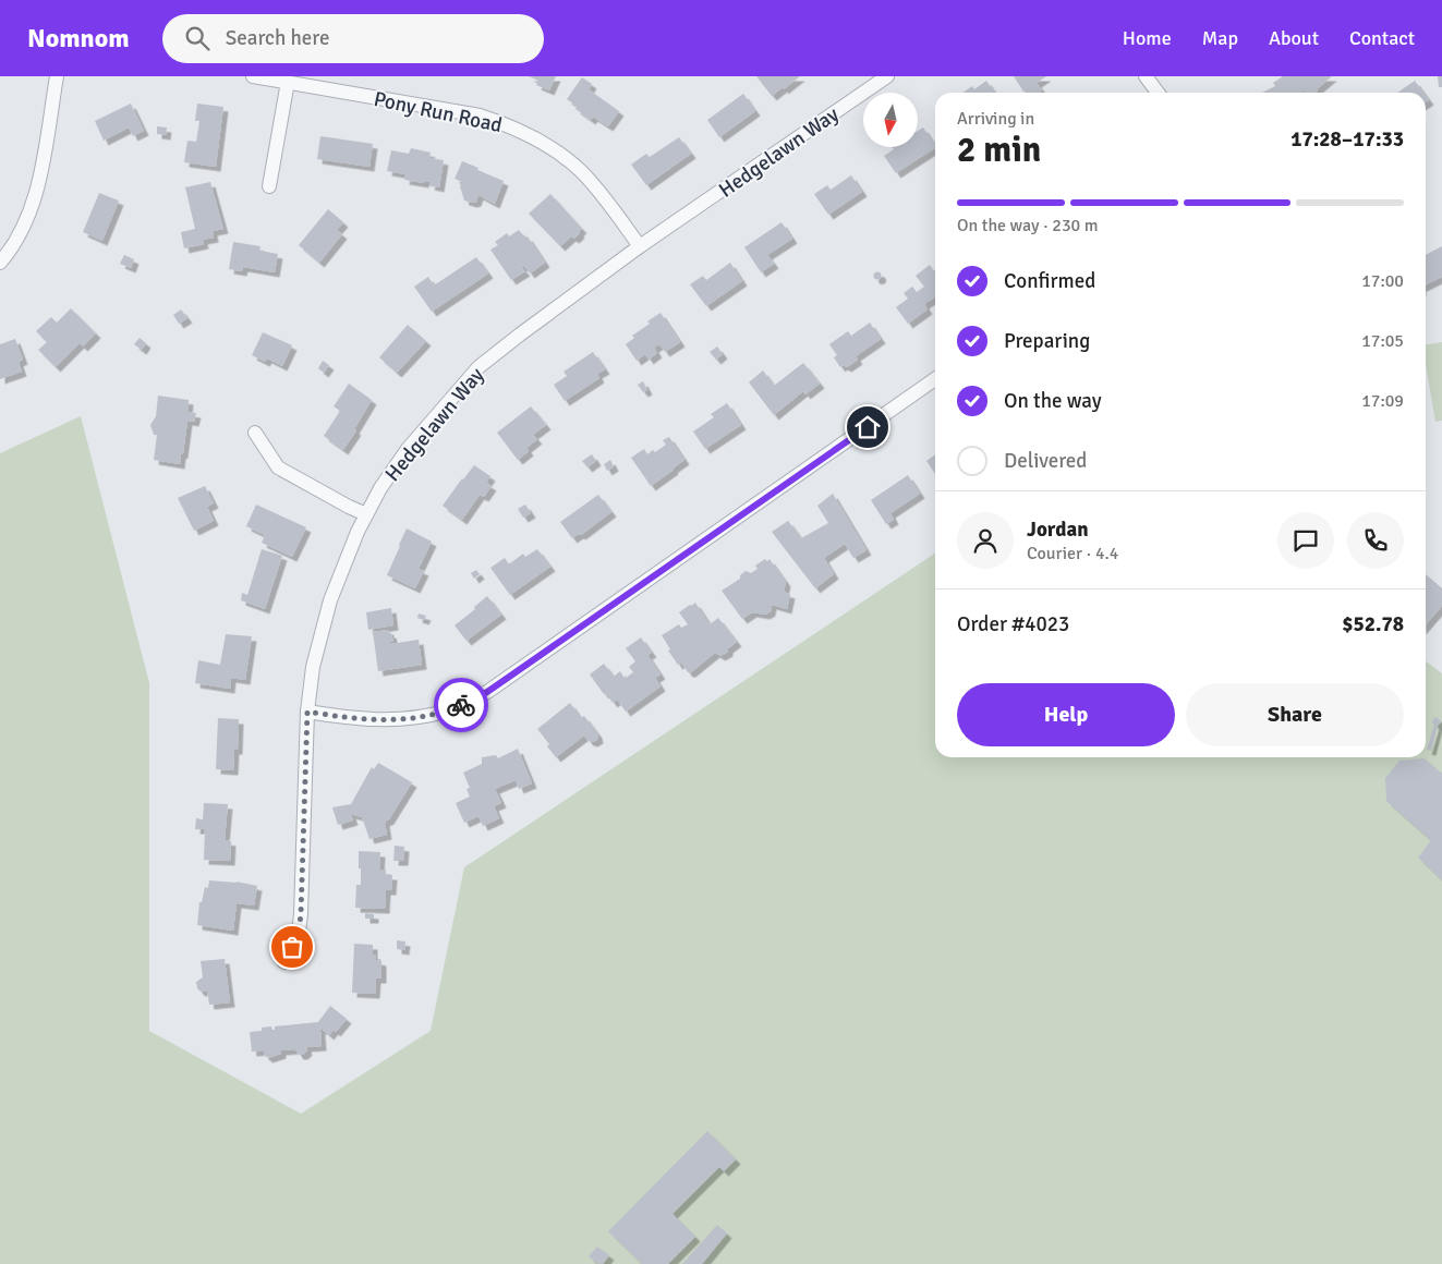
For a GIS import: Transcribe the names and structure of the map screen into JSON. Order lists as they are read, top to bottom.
{
  "streets": {
    "street": ["Pony Run Road", "Hedgelawn Way"]
  },
  "crossings": [
    ["Pony Run Road", "Hedgelawn Way"]
  ],
  "north": "bottom",
  "page": {
    "header": "Nomnom",
    "search": "Search here",
    "nav": [
      "Home",
      "Map",
      "About",
      "Contact"
    ],
    "heading": ["2 min", "Arriving in", "17:28–17:33"],
    "panel": [
      "Jordan",
      "Courier · 4.4",
      "Order #4023",
      "$52.78"
    ],
    "bar": "On the way · 230 m",
    "list": [
      ["Confirmed", "17:00"],
      ["Preparing", "17:05"],
      ["On the way", "17:09"],
      "Delivered"
    ],
    "buttons": ["Help", "Share"]
  }
}
